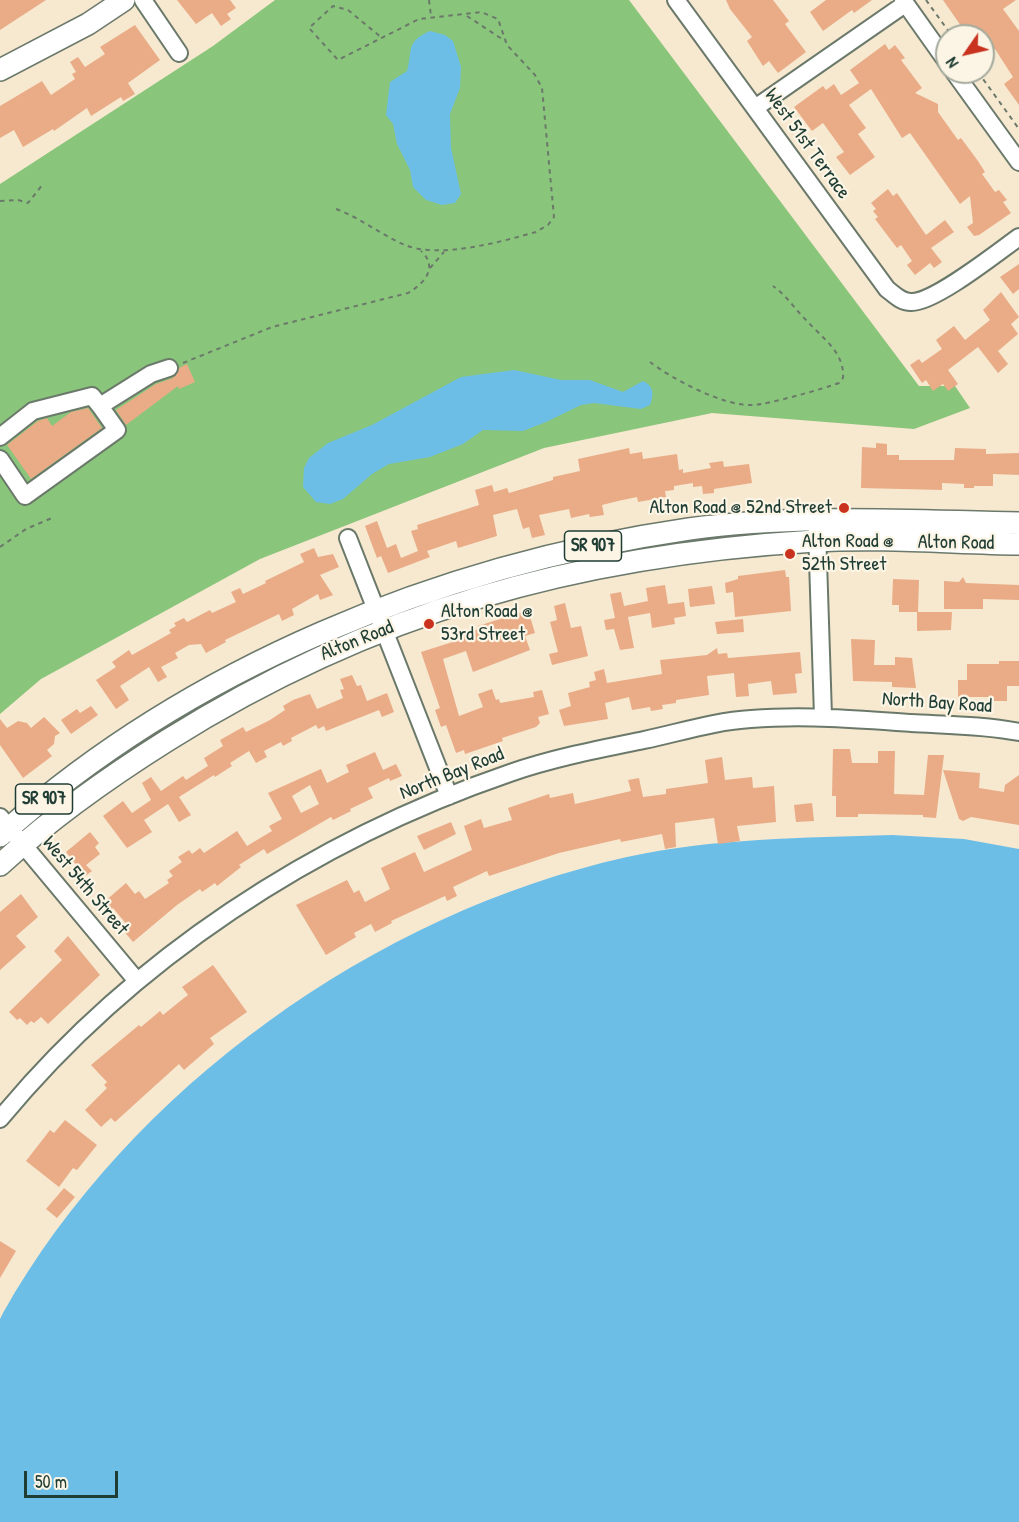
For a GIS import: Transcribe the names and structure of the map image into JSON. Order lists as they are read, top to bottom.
{
  "streets": {
    "main road": ["Alton Road", "SR 907"],
    "street": ["West 51st Terrace", "North Bay Road", "West 54th Street"]
  },
  "crossings": [
    ["Alton Road", "West 54th Street"],
    ["North Bay Road", "West 54th Street"]
  ],
  "places": ["Alton Road @ 52nd Street", "Alton Road @ 52th Street", "Alton Road @ 53rd Street"],
  "scale_bar": "50 m",
  "north": "bottom left"
}
